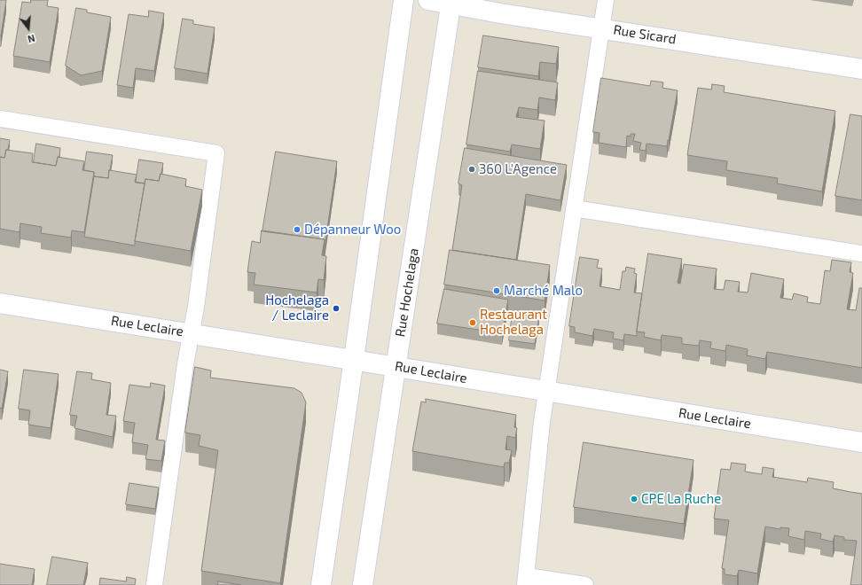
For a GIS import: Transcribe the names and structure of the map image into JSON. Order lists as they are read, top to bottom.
{
  "streets": {
    "street": ["Rue Sicard", "Rue Hochelaga", "Rue Leclaire"]
  },
  "crossings": [
    ["Rue Sicard", "Rue Hochelaga"],
    ["Rue Hochelaga", "Rue Leclaire"]
  ],
  "places": [
    "360 L'Agence",
    "Dépanneur Woo",
    "Marché Malo",
    "Hochelaga / Leclaire",
    "Restaurant Hochelaga",
    "CPE La Ruche"
  ],
  "north": "bottom"
}
